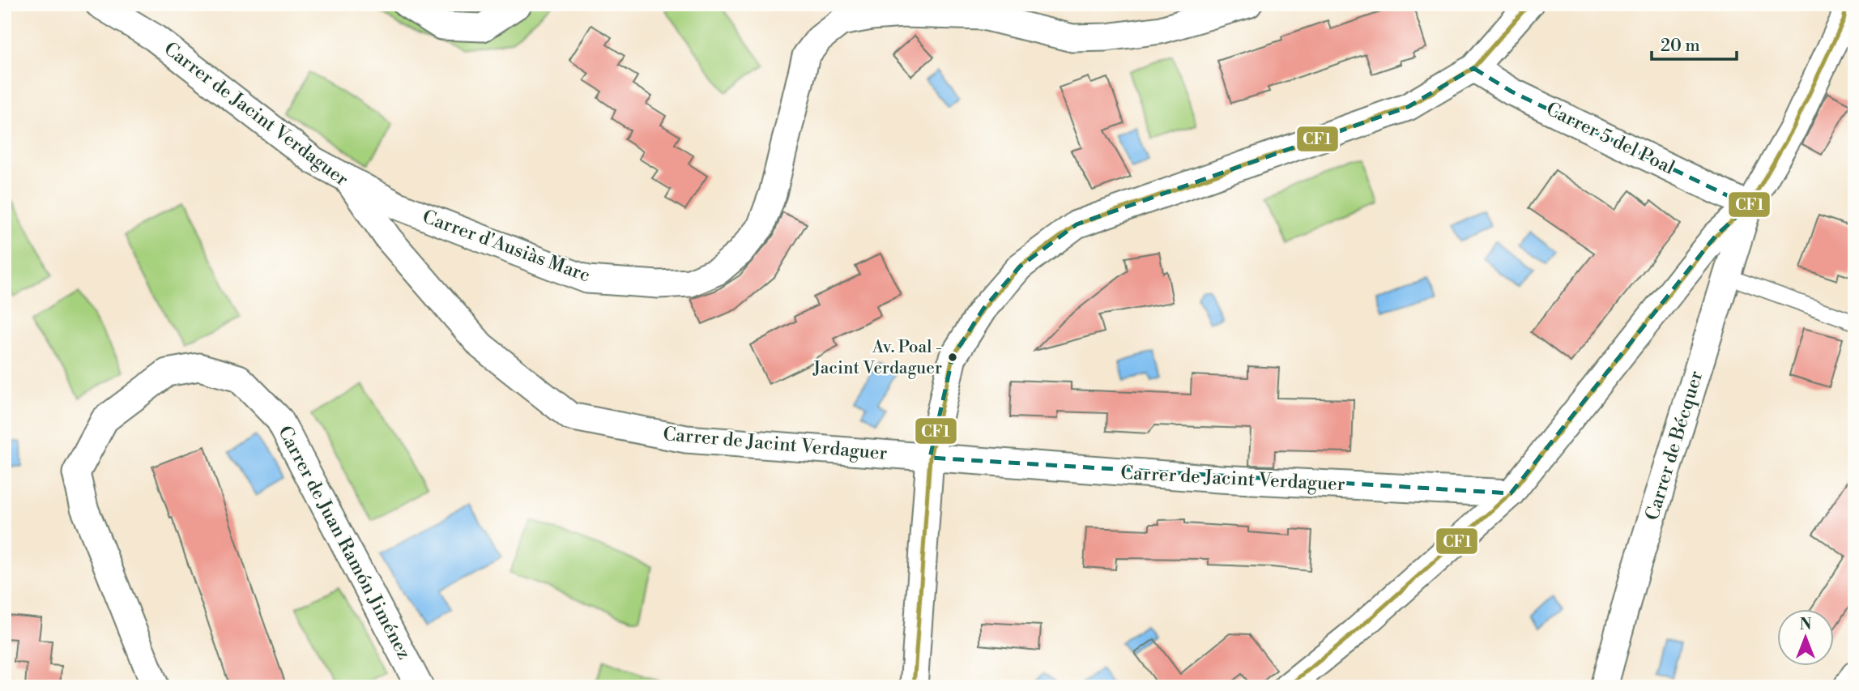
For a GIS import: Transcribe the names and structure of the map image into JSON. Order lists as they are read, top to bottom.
{
  "streets": {
    "street": [
      "Carrer de Jacint Verdaguer",
      "Carrer 5 del Poal",
      "Carrer d'Ausiàs Marc",
      "Carrer de Bécquer",
      "Carrer de Juan Ramón Jiménez"
    ]
  },
  "crossings": [
    ["Carrer de Jacint Verdaguer", "Carrer d'Ausiàs Marc"],
    ["Carrer 5 del Poal", "Carrer de Bécquer"]
  ],
  "places": ["Av. Poal - Jacint Verdaguer"],
  "lines": ["transit line CF1"],
  "scale_bar": "20 m",
  "north": "top"
}
